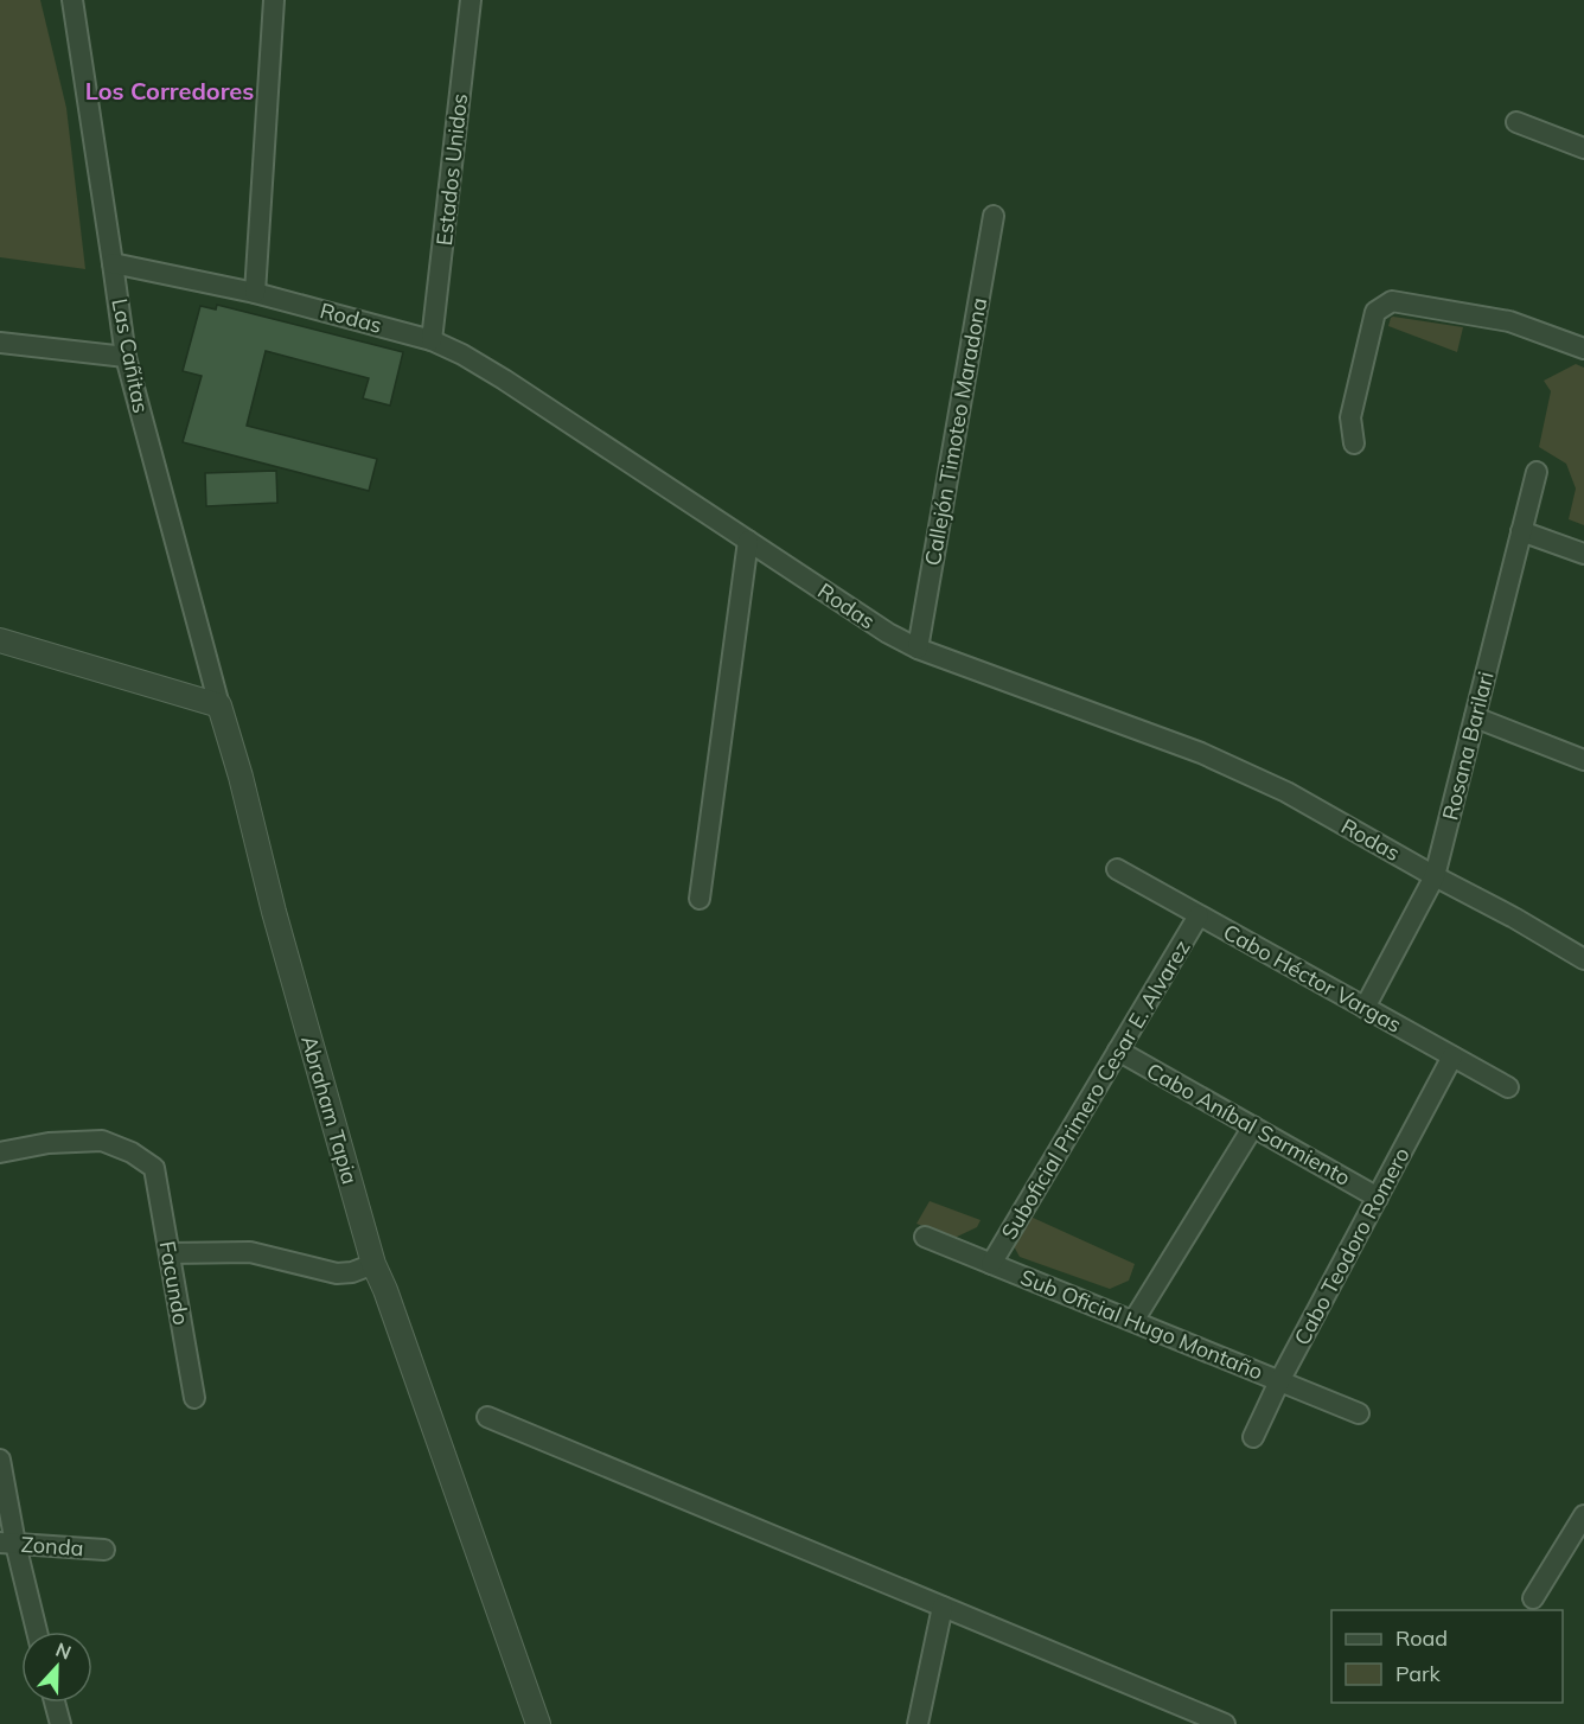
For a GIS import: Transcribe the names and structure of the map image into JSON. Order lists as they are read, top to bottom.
{
  "streets": {
    "street": [
      "Estados Unidos",
      "Rodas",
      "Las Cañitas",
      "Callejón Timoteo Maradona",
      "Rosana Barilari",
      "Cabo Héctor Vargas",
      "Suboficial Primero Cesar E. Alvarez",
      "Abraham Tapia",
      "Cabo Aníbal Sarmiento",
      "Cabo Teodoro Romero",
      "Facundo",
      "Sub Oficial Hugo Montaño",
      "Zonda"
    ]
  },
  "crossings": [
    ["Estados Unidos", "Rodas"],
    ["Rodas", "Las Cañitas"],
    ["Rodas", "Callejón Timoteo Maradona"],
    ["Rodas", "Rosana Barilari"],
    ["Las Cañitas", "Abraham Tapia"],
    ["Rosana Barilari", "Cabo Héctor Vargas"],
    ["Cabo Héctor Vargas", "Suboficial Primero Cesar E. Alvarez"],
    ["Cabo Héctor Vargas", "Cabo Teodoro Romero"],
    ["Suboficial Primero Cesar E. Alvarez", "Cabo Aníbal Sarmiento"],
    ["Suboficial Primero Cesar E. Alvarez", "Sub Oficial Hugo Montaño"],
    ["Cabo Aníbal Sarmiento", "Cabo Teodoro Romero"],
    ["Cabo Teodoro Romero", "Sub Oficial Hugo Montaño"]
  ],
  "districts": ["Los Corredores"],
  "legend": ["Road", "Park"],
  "north": "top"
}
